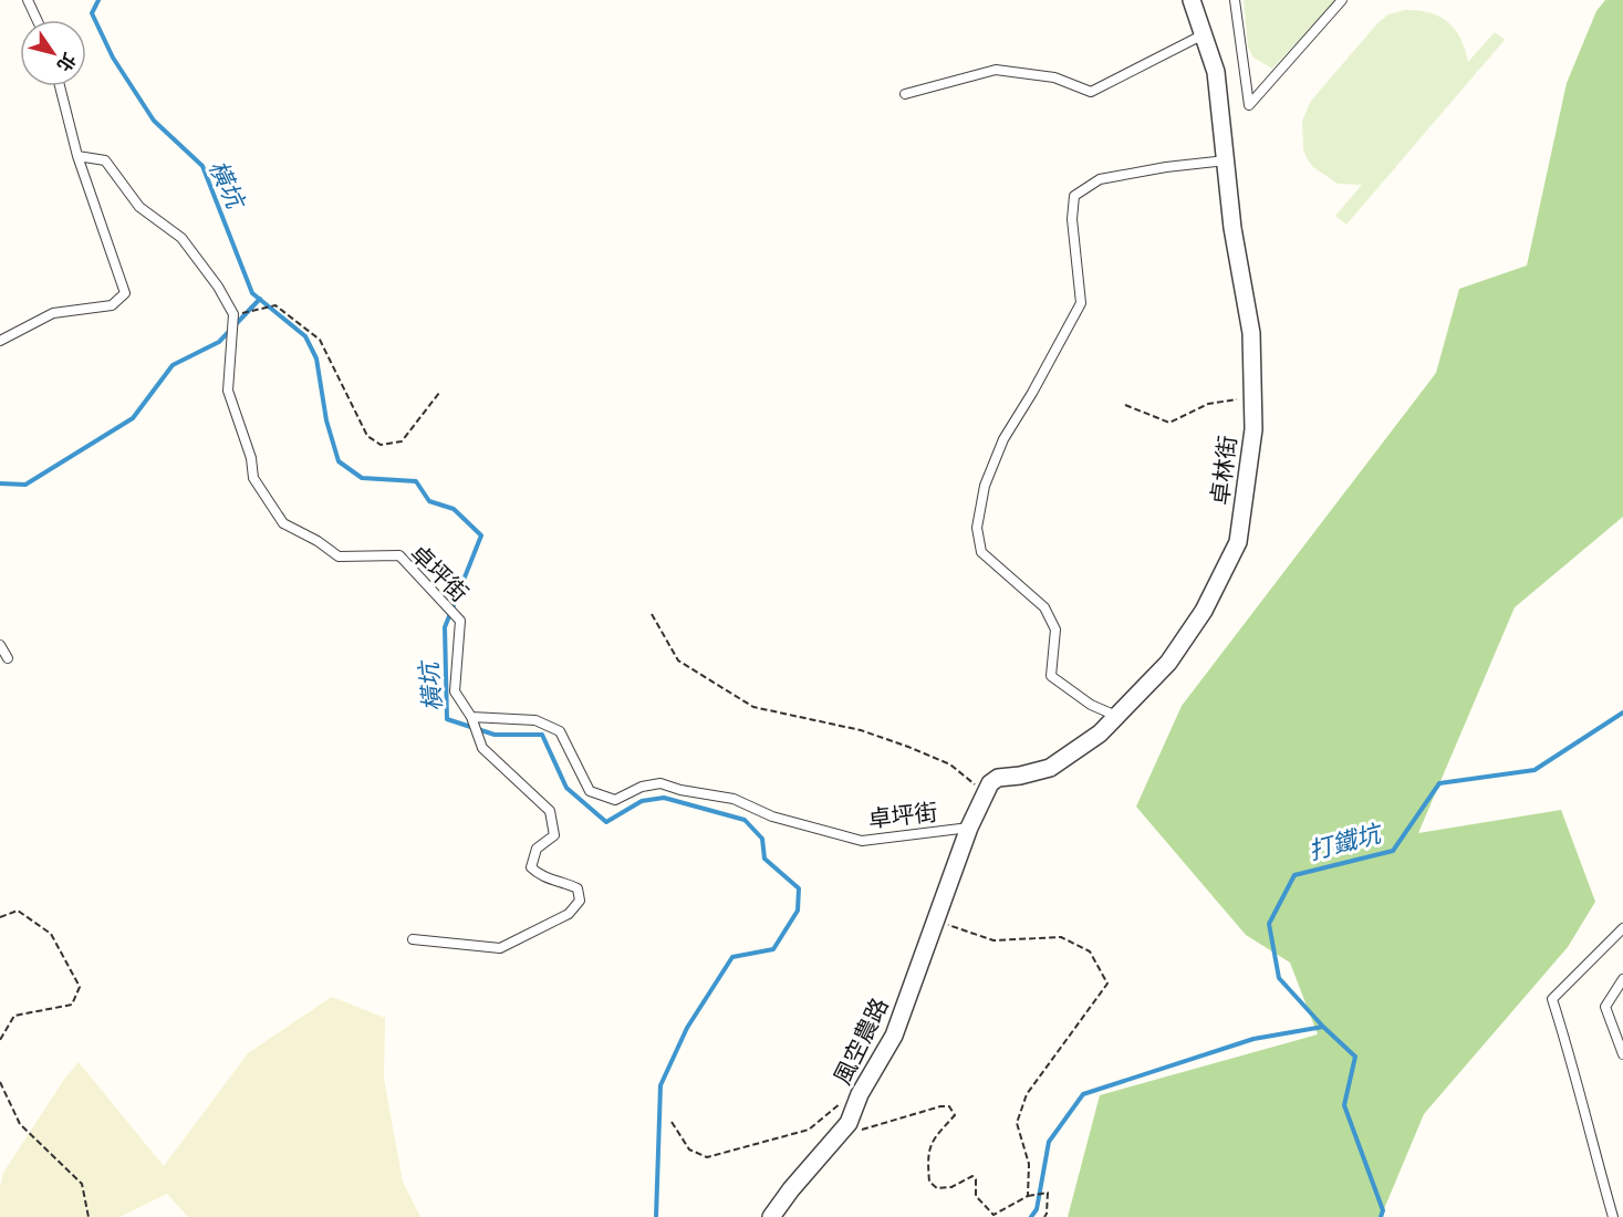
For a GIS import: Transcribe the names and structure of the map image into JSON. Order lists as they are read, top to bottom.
{
  "streets": {
    "street": ["卓林街", "風空農路"],
    "lane": ["卓坪街"]
  },
  "crossings": [
    ["卓坪街", "風空農路"]
  ],
  "water": ["橫坑", "打鐵坑"],
  "north": "bottom right"
}
